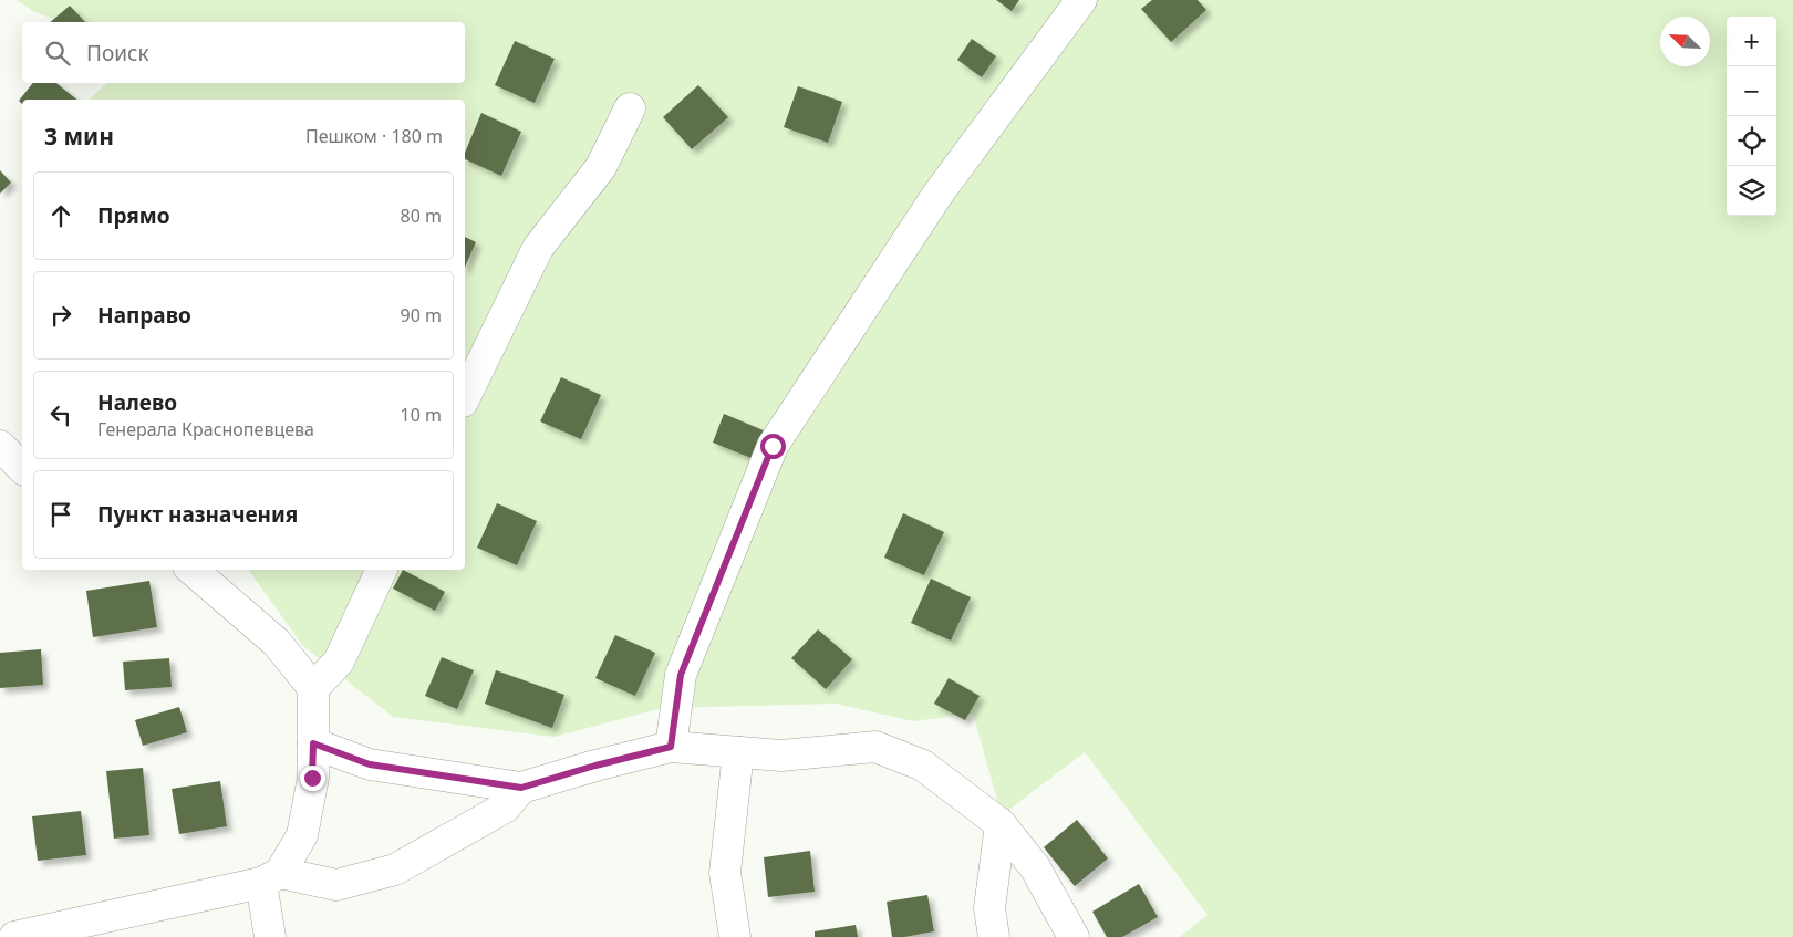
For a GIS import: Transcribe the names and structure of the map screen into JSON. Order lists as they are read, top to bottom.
{
  "north": "top left",
  "page": {
    "map_buttons": ["+", "−"],
    "search": "Поиск",
    "heading": ["3 мин", "Пешком · 180 m"],
    "list": [
      ["Прямо", "80 m"],
      ["Направо", "90 m"],
      ["Налево", "Генерала Краснопевцева", "10 m"],
      "Пункт назначения"
    ]
  }
}
